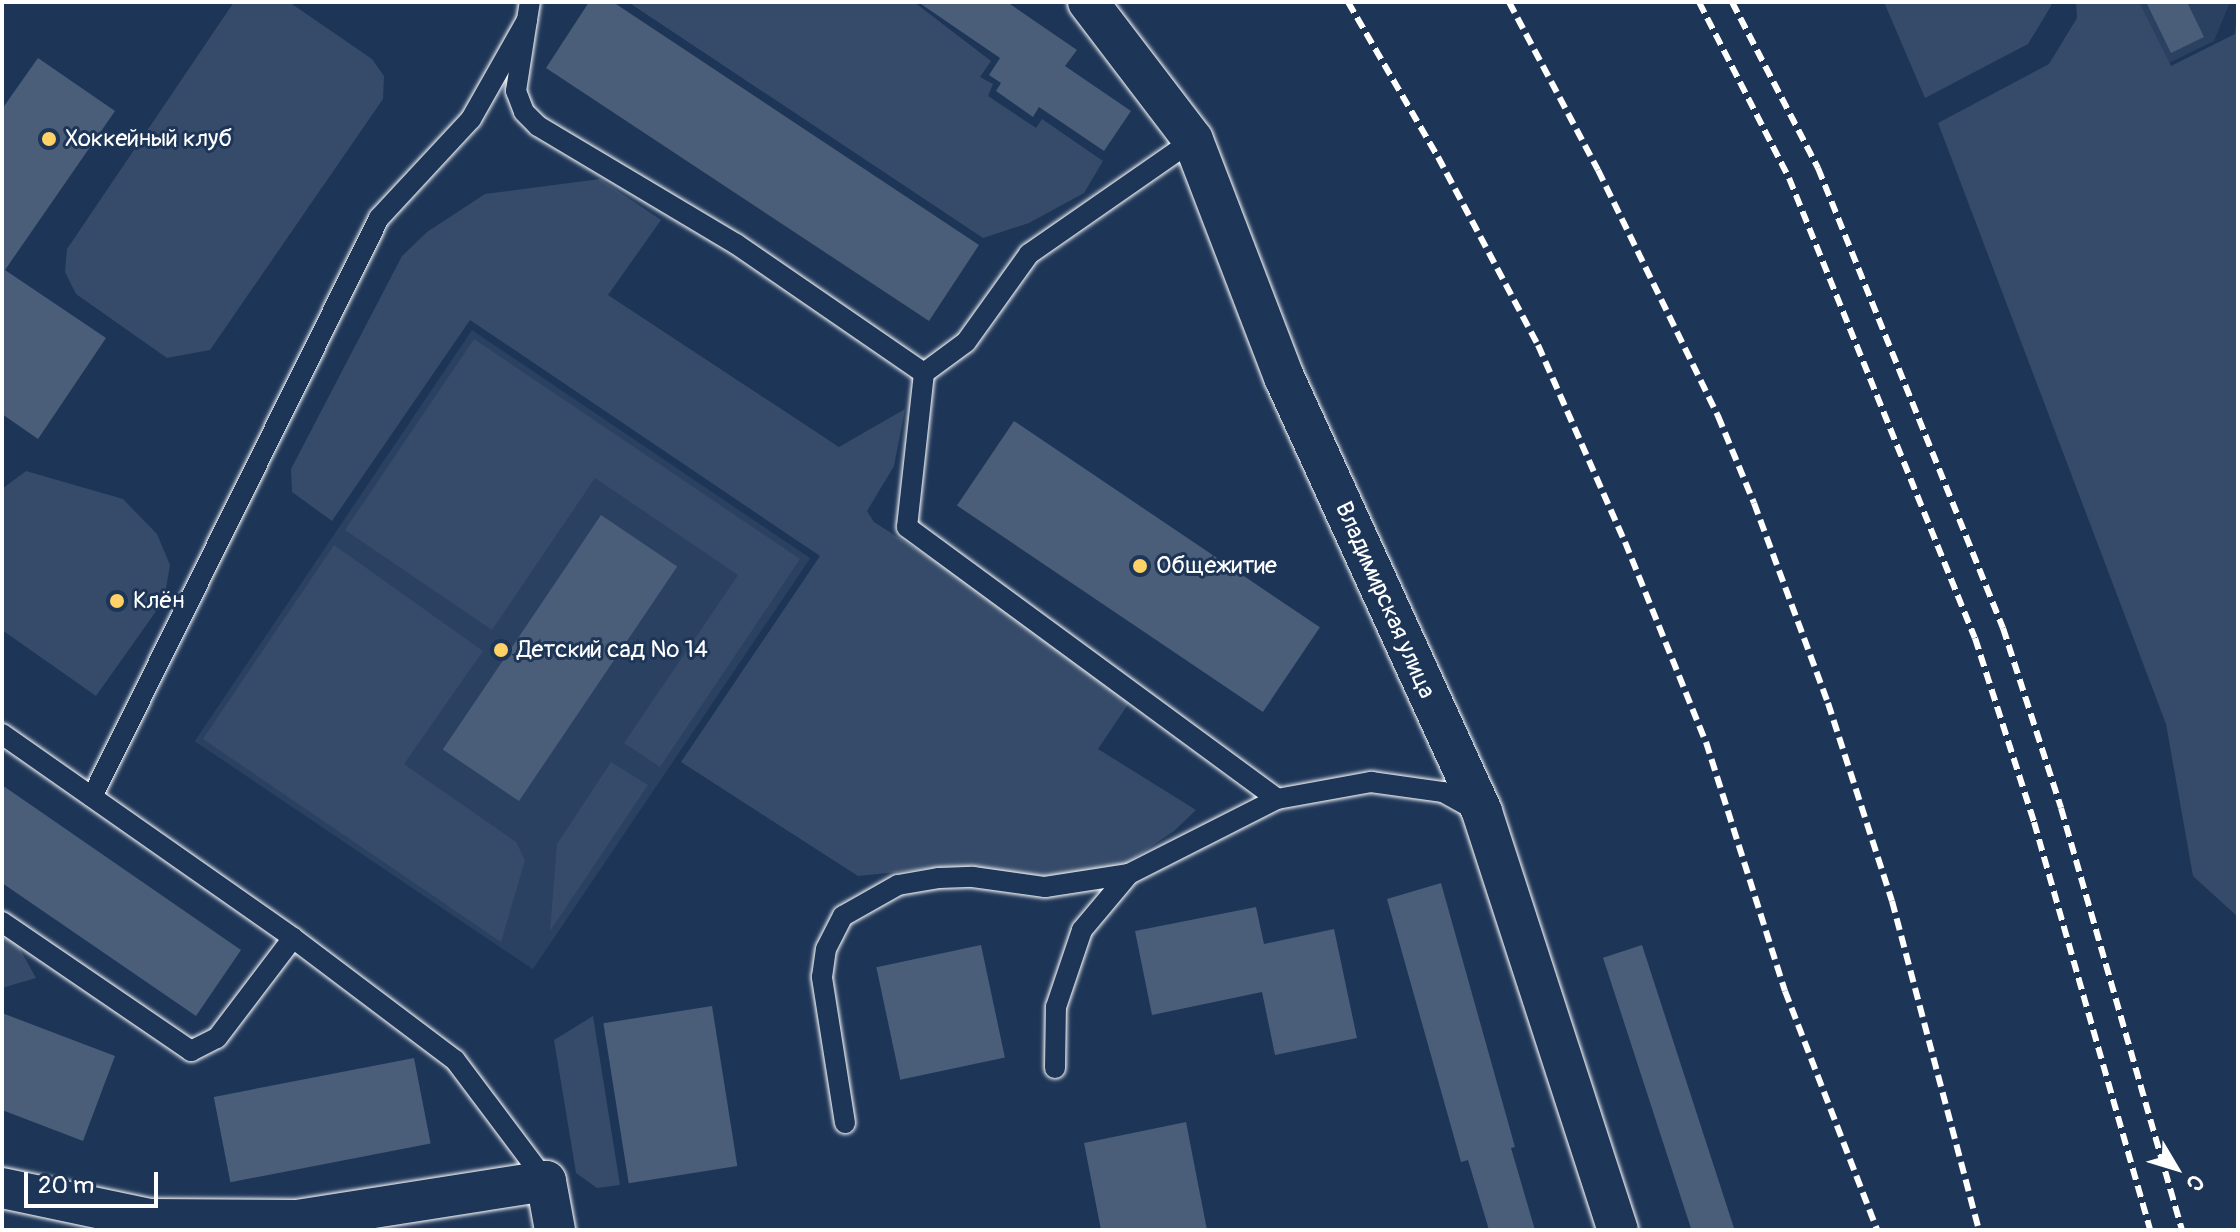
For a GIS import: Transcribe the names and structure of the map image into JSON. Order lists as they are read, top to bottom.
{
  "streets": {
    "street": ["Владимирская улица"]
  },
  "places": [
    "Хоккейный клуб",
    "Общежитие",
    "Клён",
    "Детский сад № 14"
  ],
  "scale_bar": "20 m",
  "north": "bottom right"
}
